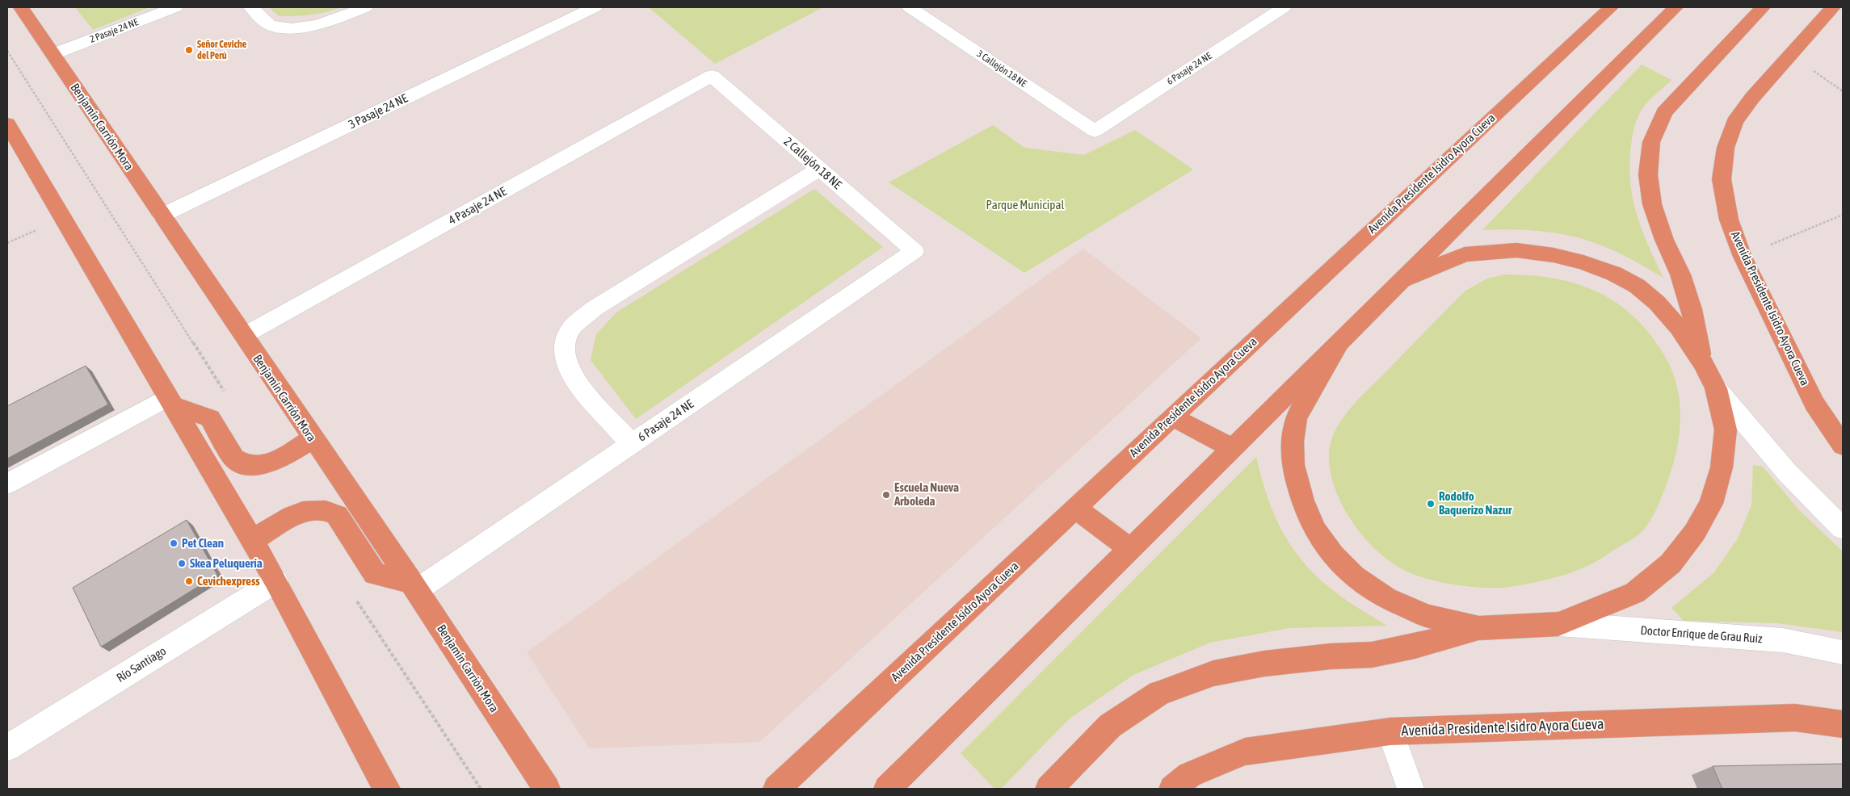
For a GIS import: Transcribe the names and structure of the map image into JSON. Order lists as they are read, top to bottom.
{
  "streets": {
    "main road": ["Benjamín Carrión Mora", "Avenida Presidente Isidro Ayora Cueva"],
    "street": [
      "2 Pasaje 24 NE",
      "3 Callejón 18 NE",
      "6 Pasaje 24 NE",
      "3 Pasaje 24 NE",
      "2 Callejón 18 NE",
      "4 Pasaje 24 NE",
      "Doctor Enrique de Grau Ruiz",
      "Río Santiago"
    ]
  },
  "crossings": [
    ["2 Pasaje 24 NE", "Benjamín Carrión Mora"],
    ["3 Callejón 18 NE", "6 Pasaje 24 NE"],
    ["6 Pasaje 24 NE", "Benjamín Carrión Mora"],
    ["6 Pasaje 24 NE", "2 Callejón 18 NE"],
    ["3 Pasaje 24 NE", "Benjamín Carrión Mora"],
    ["Benjamín Carrión Mora", "4 Pasaje 24 NE"],
    ["2 Callejón 18 NE", "4 Pasaje 24 NE"]
  ],
  "parks": ["Parque Municipal"],
  "places": [
    "Señor Ceviche del Perú",
    "Escuela Nueva Arboleda",
    "Rodolfo Baquerizo Nazur",
    "Pet Clean",
    "Skea Peluquería",
    "Cevichexpress"
  ]
}
